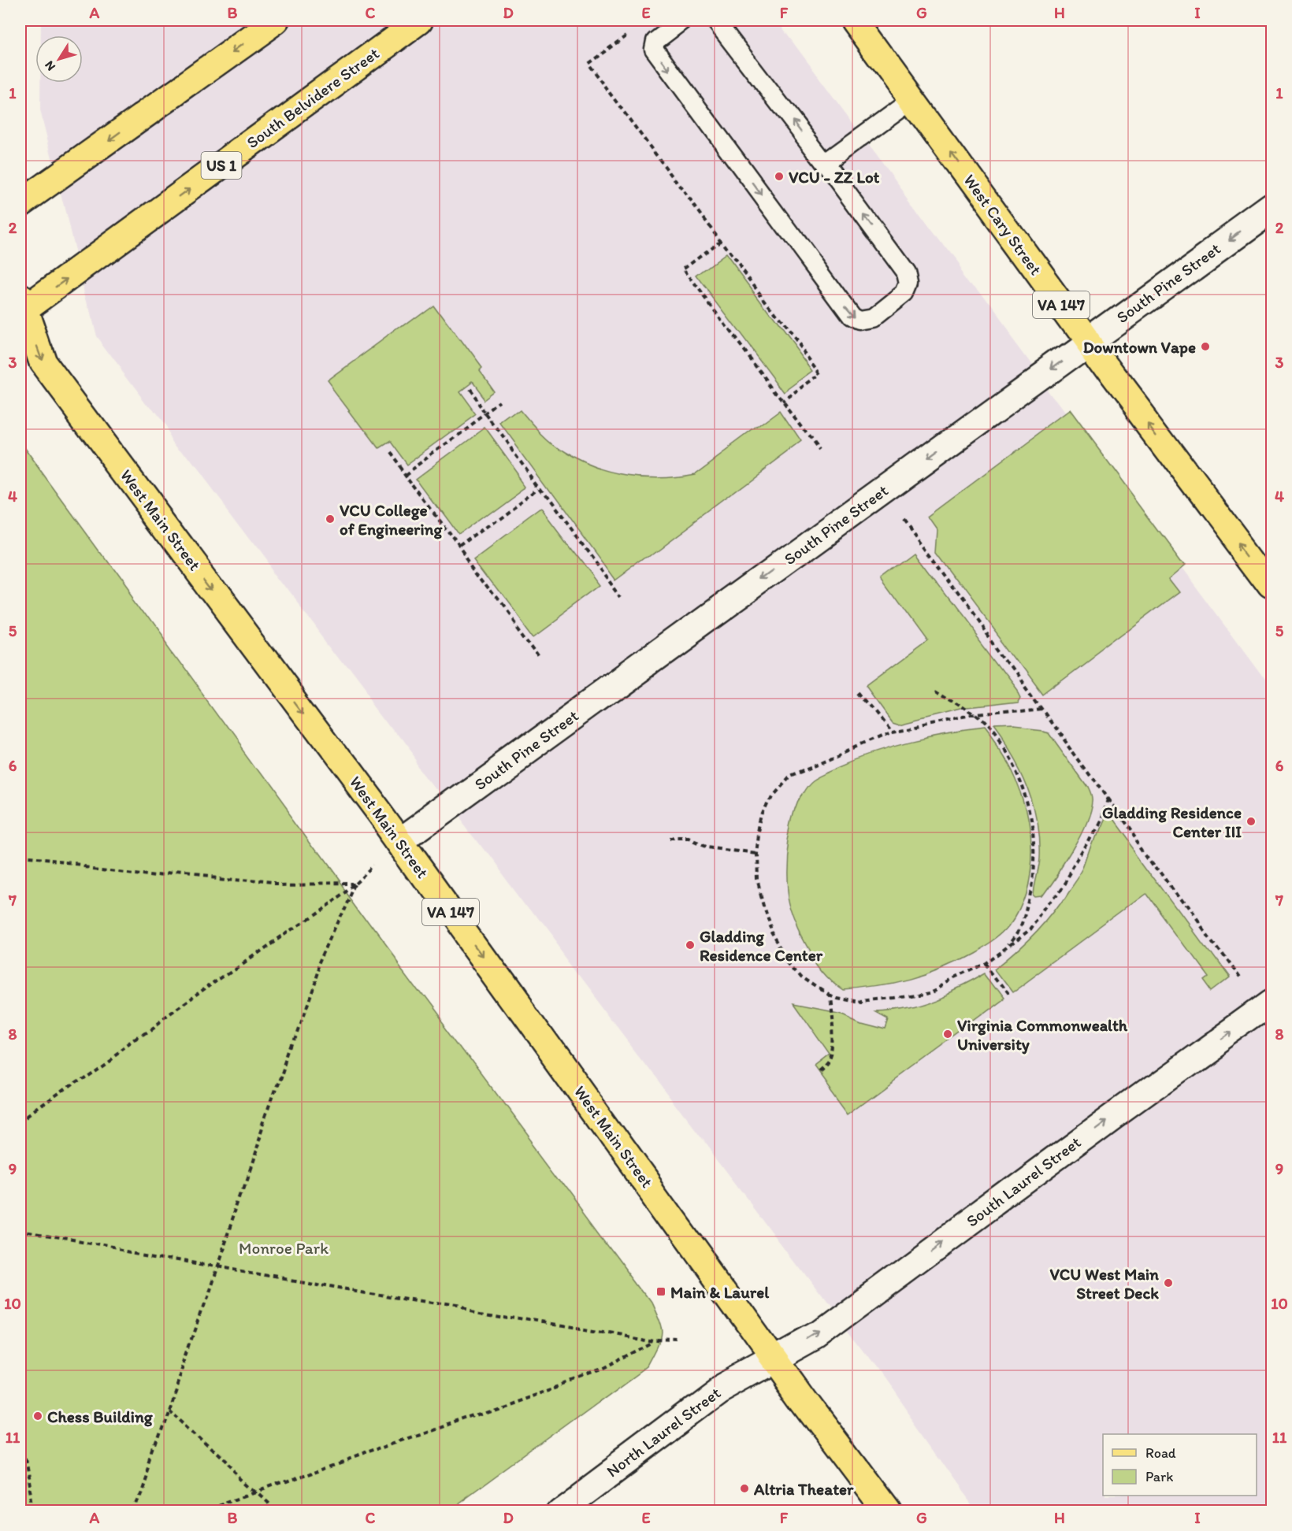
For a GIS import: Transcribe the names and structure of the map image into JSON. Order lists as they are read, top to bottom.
{
  "streets": {
    "main road": [
      "South Belvidere Street",
      "US 1",
      "West Cary Street",
      "VA 147",
      "West Main Street"
    ],
    "street": ["South Pine Street", "South Laurel Street", "North Laurel Street"]
  },
  "crossings": [
    ["South Belvidere Street", "West Main Street"],
    ["West Cary Street", "South Pine Street"],
    ["South Pine Street", "West Main Street"],
    ["West Main Street", "South Laurel Street"],
    ["West Main Street", "North Laurel Street"],
    ["South Laurel Street", "North Laurel Street"]
  ],
  "one_way": [
    "West Cary Street",
    "South Pine Street",
    "West Main Street",
    "South Laurel Street"
  ],
  "parks": ["Monroe Park"],
  "places": {
    "other": [
      "VCU - ZZ Lot",
      "Downtown Vape",
      "VCU College of Engineering",
      "Gladding Residence Center III",
      "Gladding Residence Center",
      "Virginia Commonwealth University",
      "VCU West Main Street Deck",
      "Chess Building",
      "Altria Theater"
    ],
    "transit": ["Main & Laurel"]
  },
  "legend": ["Road", "Park"],
  "north": "bottom left",
  "grid": {
    "columns": [
      "A",
      "B",
      "C",
      "D",
      "E",
      "F",
      "G",
      "H",
      "I"
    ],
    "rows": [
      "1",
      "2",
      "3",
      "4",
      "5",
      "6",
      "7",
      "8",
      "9",
      "10",
      "11"
    ]
  }
}
